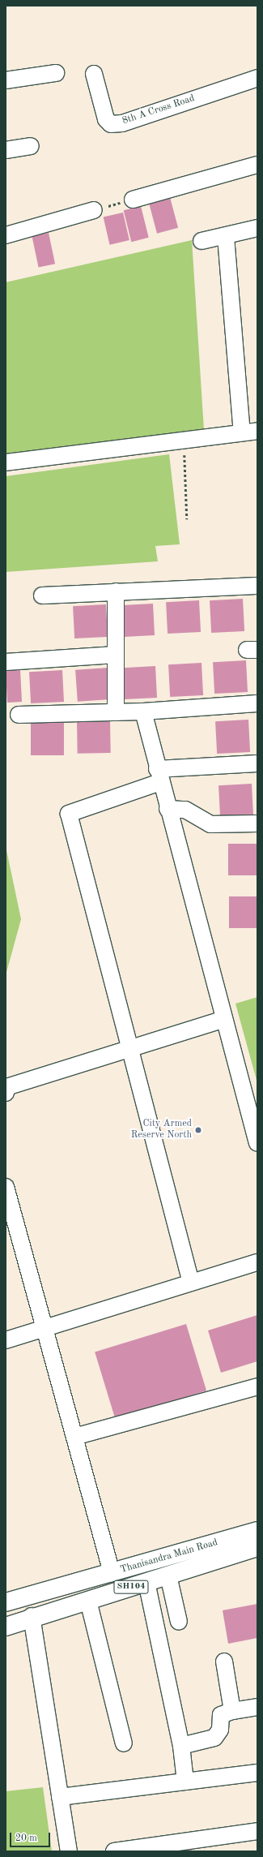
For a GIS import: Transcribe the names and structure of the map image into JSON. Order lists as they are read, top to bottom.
{
  "streets": {
    "main road": ["Thanisandra Main Road", "SH104"],
    "street": ["8th A Cross Road"]
  },
  "places": ["City Armed Reserve North"],
  "scale_bar": "20 m"
}
